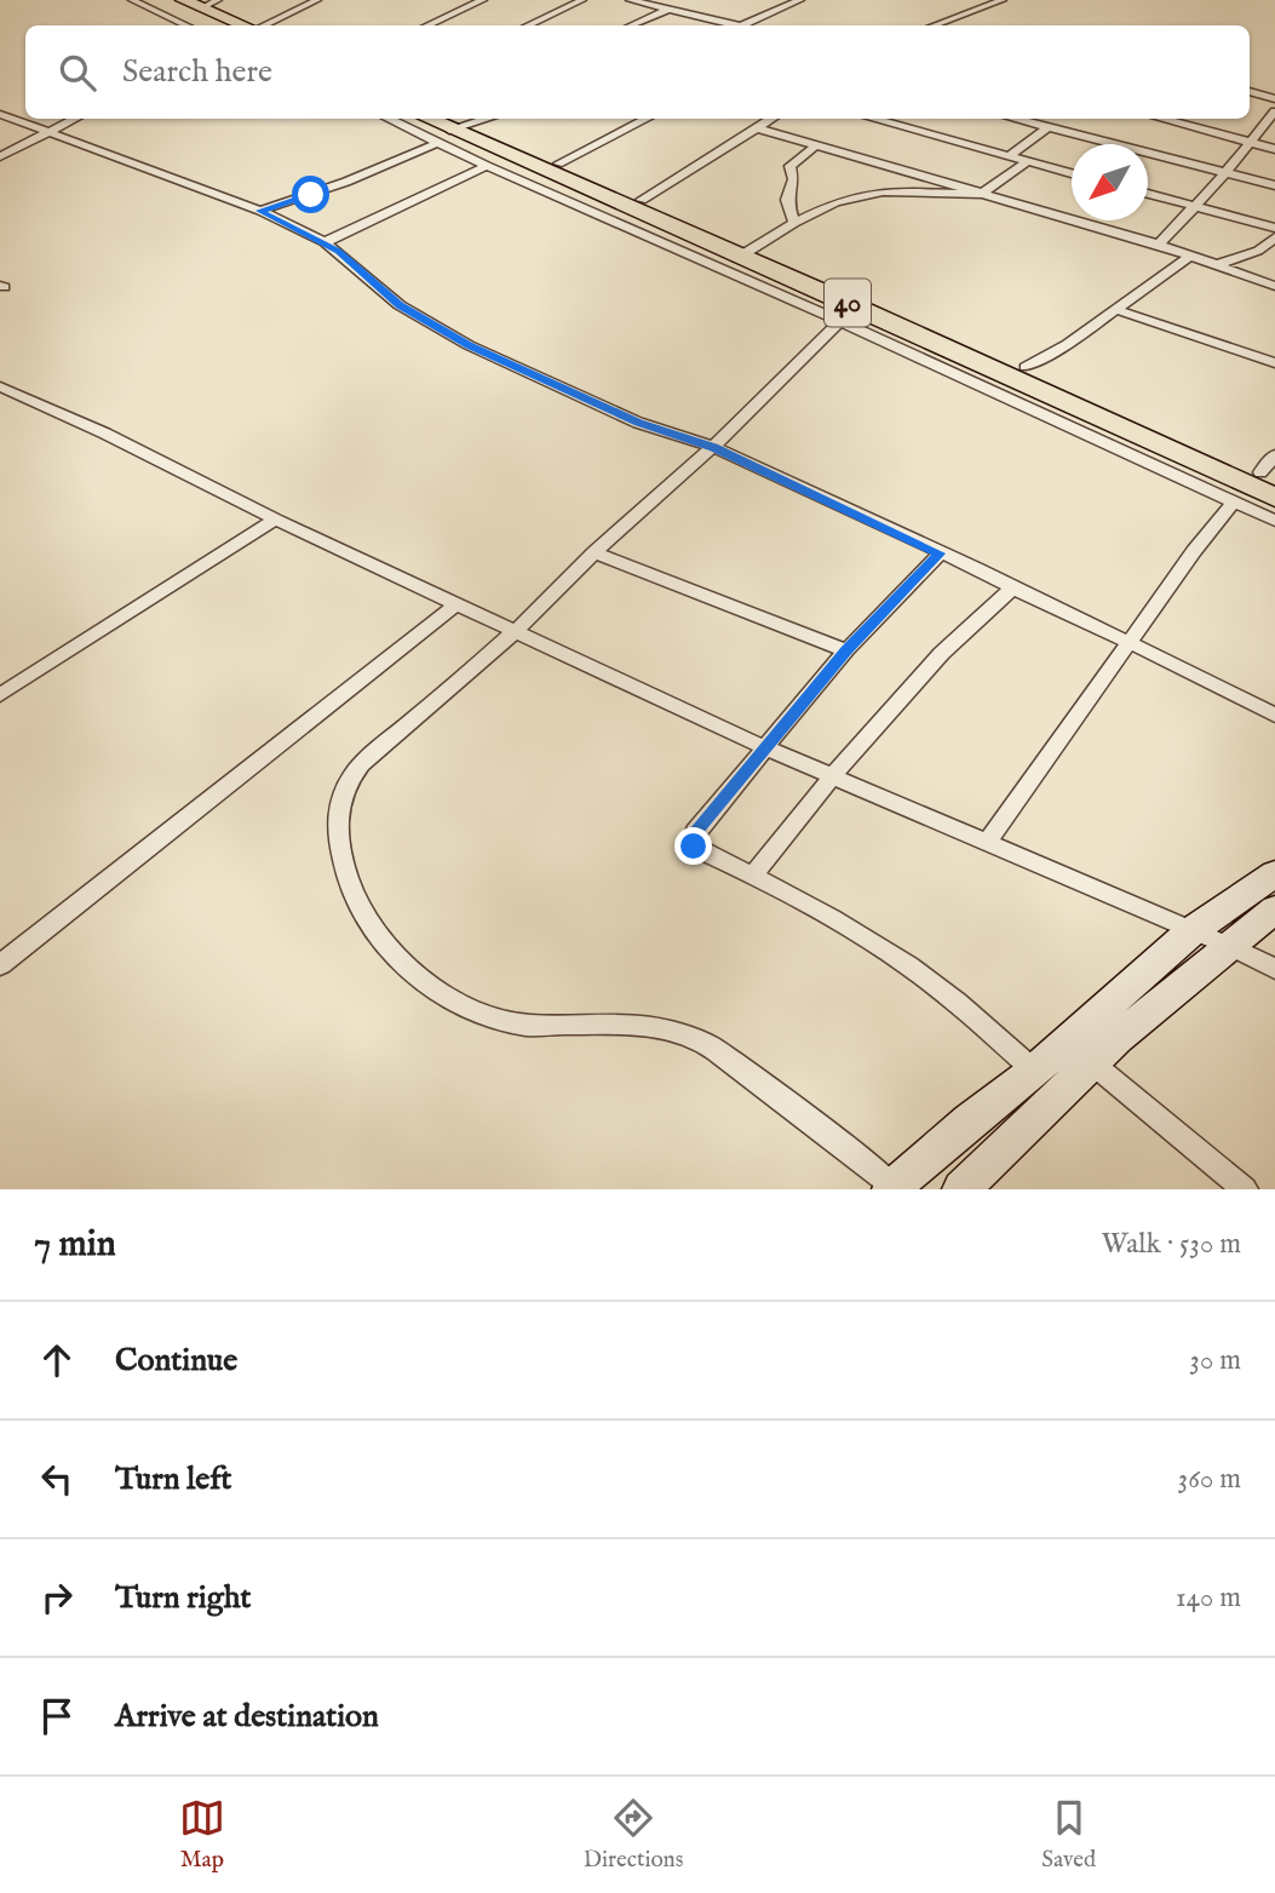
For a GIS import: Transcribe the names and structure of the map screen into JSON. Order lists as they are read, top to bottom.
{
  "streets": {
    "highway": ["40"]
  },
  "north": "bottom left",
  "page": {
    "search": "Search here",
    "heading": ["7 min", "Walk · 530 m"],
    "list": [
      ["Continue", "30 m"],
      ["Turn left", "360 m"],
      ["Turn right", "140 m"],
      "Arrive at destination"
    ],
    "nav": ["Map", "Directions", "Saved"]
  }
}
